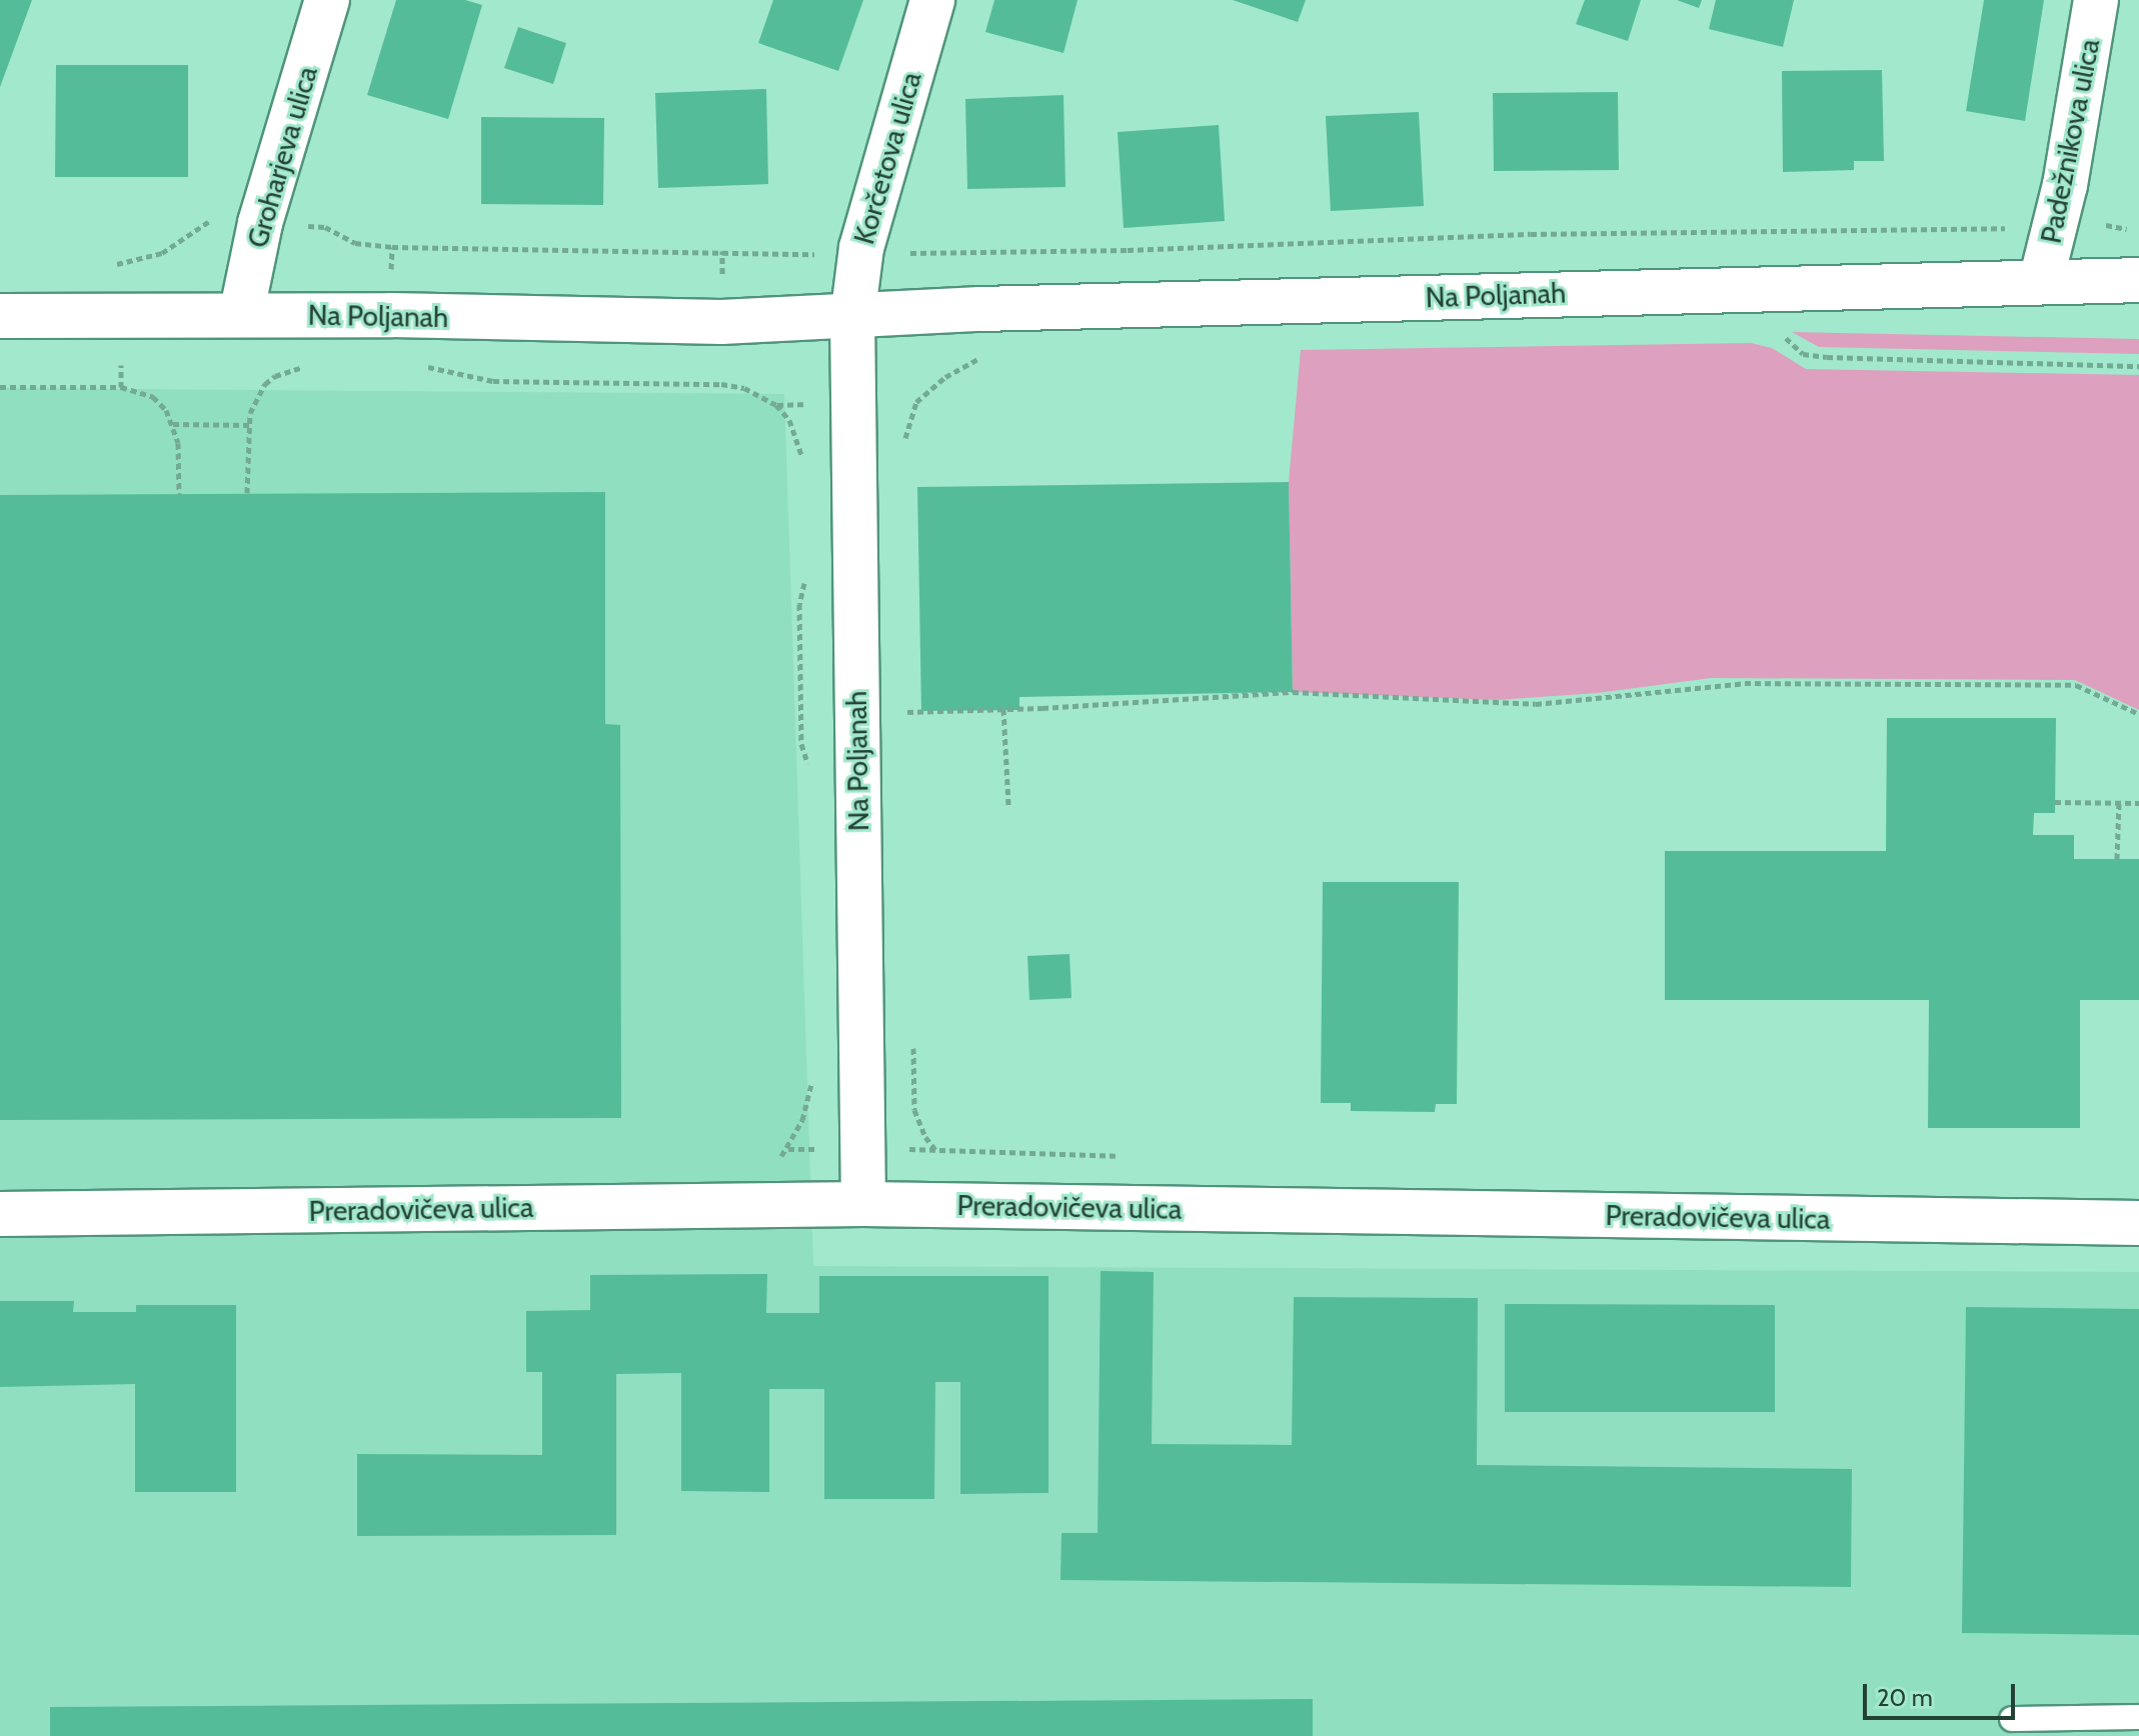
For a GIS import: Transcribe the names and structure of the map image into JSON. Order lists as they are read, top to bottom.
{
  "streets": {
    "street": [
      "Padežnikova ulica",
      "Groharjeva ulica",
      "Korčetova ulica",
      "Na Poljanah",
      "Preradovičeva ulica"
    ]
  },
  "crossings": [
    ["Padežnikova ulica", "Na Poljanah"],
    ["Groharjeva ulica", "Na Poljanah"],
    ["Korčetova ulica", "Na Poljanah"],
    ["Na Poljanah", "Preradovičeva ulica"]
  ],
  "scale_bar": "20 m"
}
